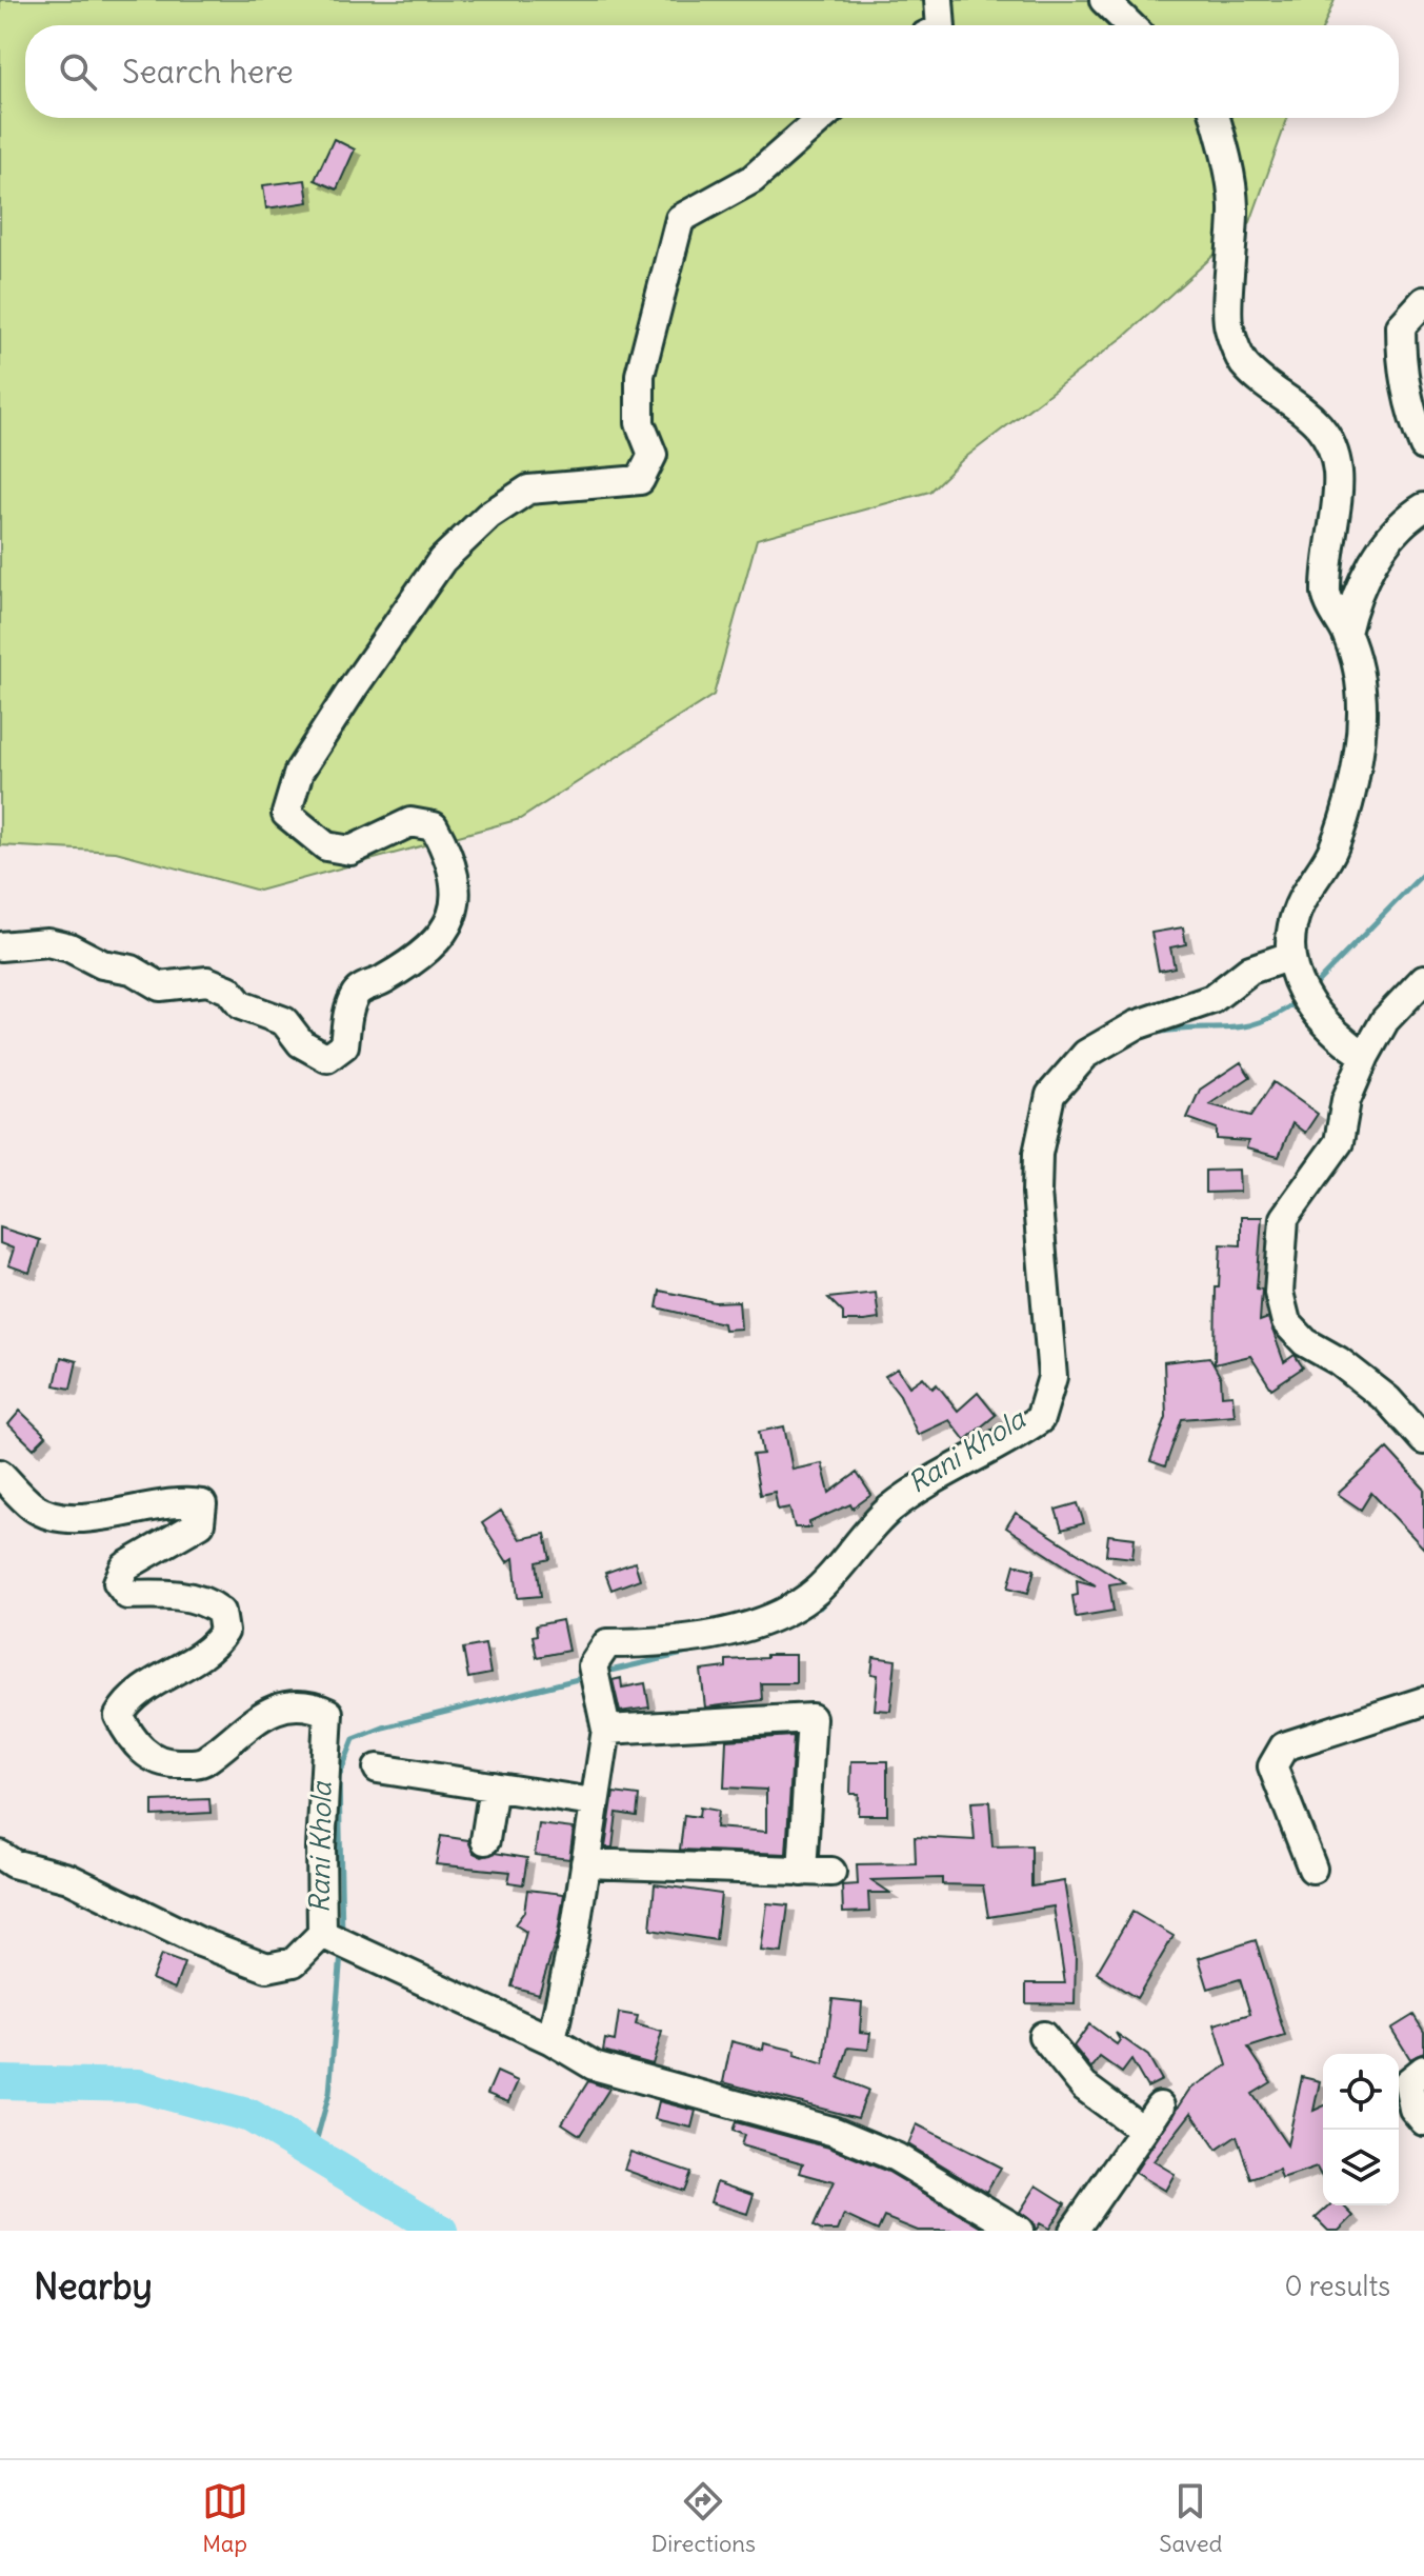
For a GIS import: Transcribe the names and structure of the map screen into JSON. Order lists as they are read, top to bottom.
{
  "water": ["Rani Khola"],
  "page": {
    "search": "Search here",
    "heading": ["Nearby", "0 results"],
    "nav": ["Map", "Directions", "Saved"]
  }
}
